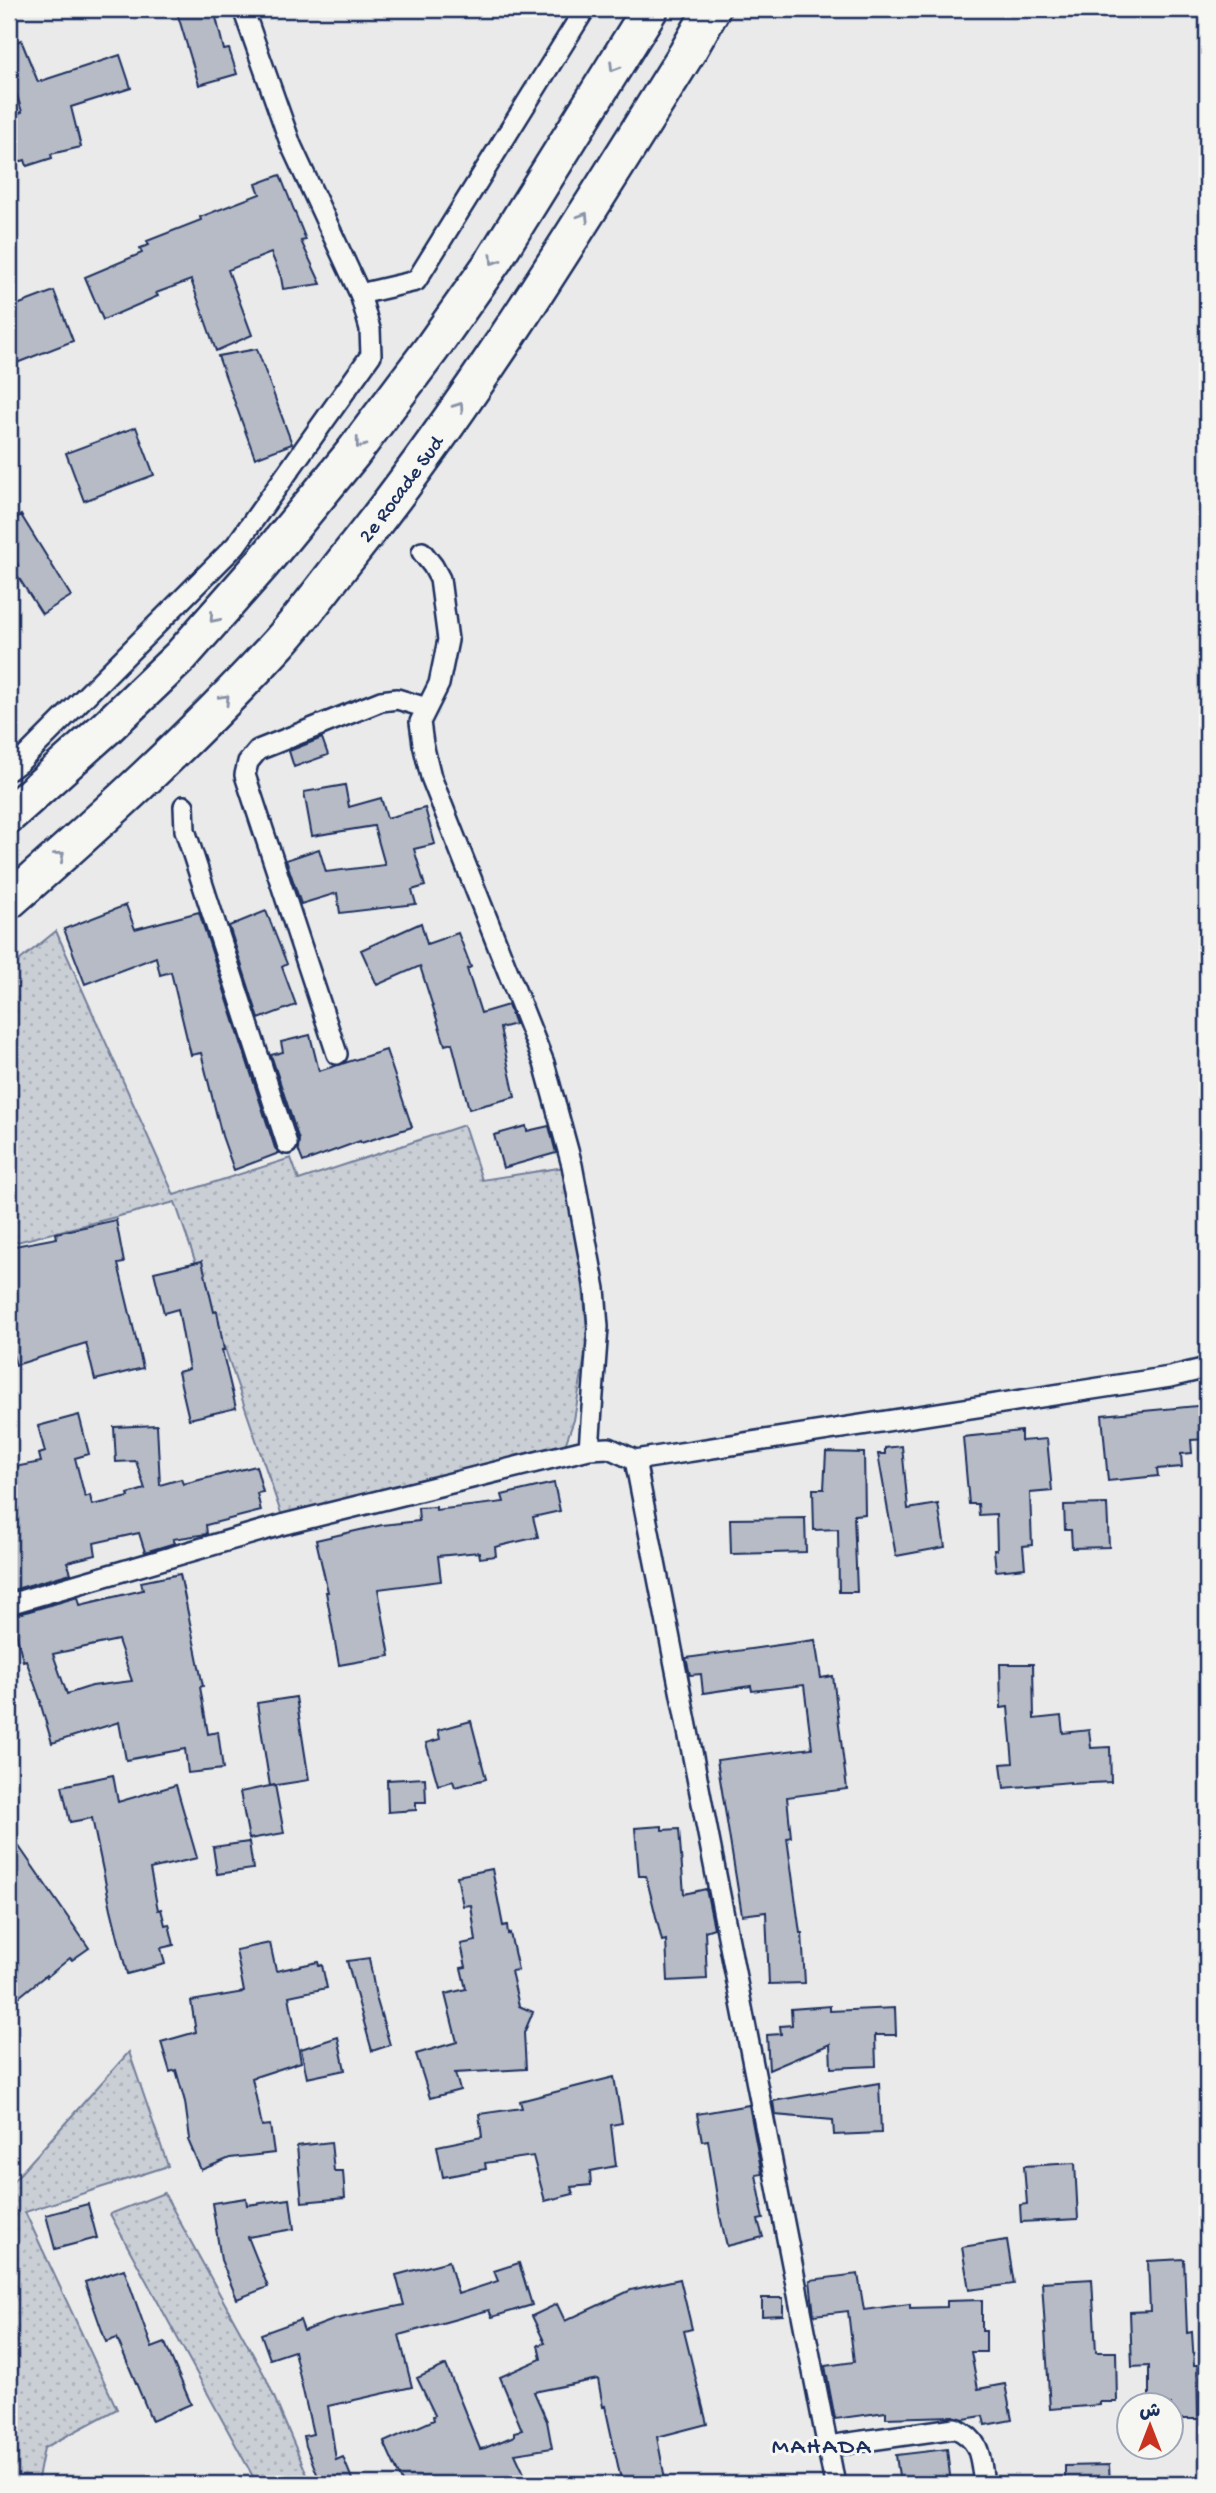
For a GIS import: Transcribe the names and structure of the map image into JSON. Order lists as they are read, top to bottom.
{
  "streets": {
    "highway": ["2e Rocade Sud"]
  },
  "districts": ["MAHADA"],
  "north": "top"
}
